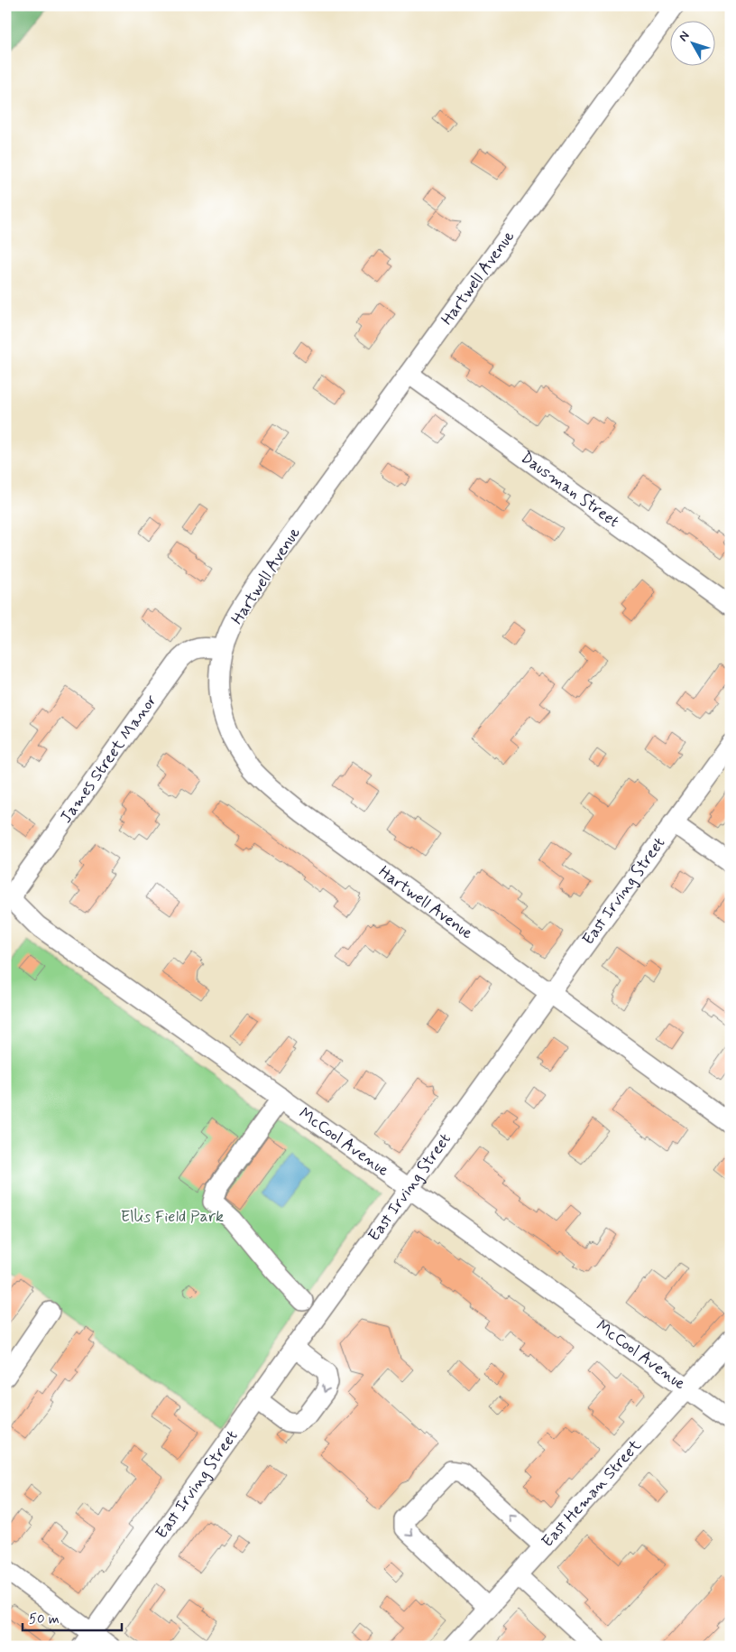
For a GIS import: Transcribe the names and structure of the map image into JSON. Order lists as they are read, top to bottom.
{
  "streets": {
    "street": [
      "Hartwell Avenue",
      "Dausman Street",
      "James Street Manor",
      "East Irving Street",
      "McCool Avenue",
      "East Heman Street"
    ]
  },
  "crossings": [
    ["Hartwell Avenue", "Dausman Street"],
    ["Hartwell Avenue", "James Street Manor"],
    ["Hartwell Avenue", "East Irving Street"],
    ["James Street Manor", "McCool Avenue"],
    ["East Irving Street", "McCool Avenue"],
    ["McCool Avenue", "East Heman Street"]
  ],
  "parks": ["Ellis Field Park"],
  "scale_bar": "50 m",
  "north": "top left"
}
